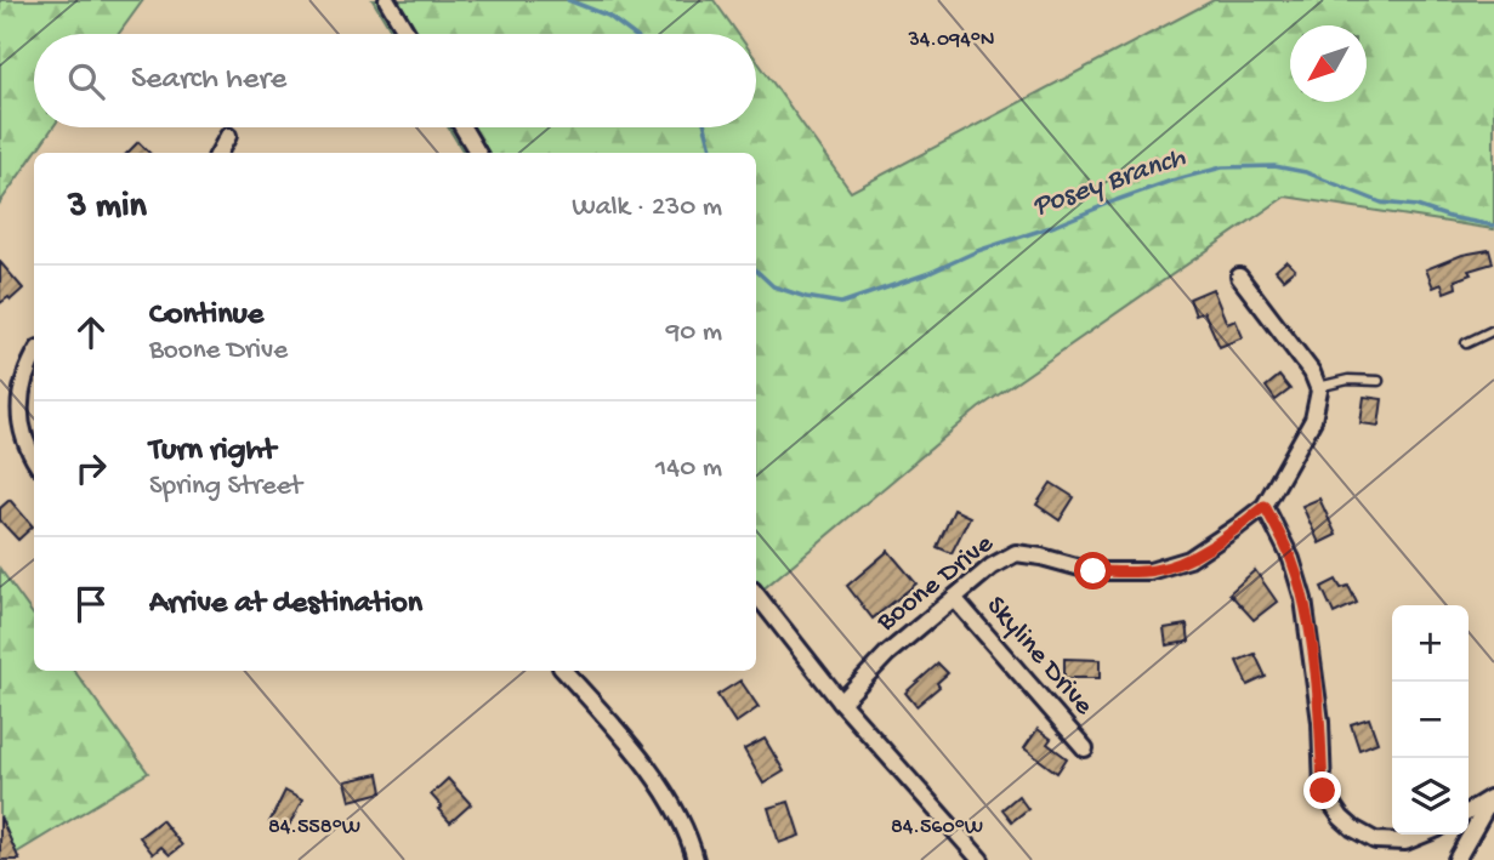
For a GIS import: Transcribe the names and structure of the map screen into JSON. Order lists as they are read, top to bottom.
{
  "streets": {
    "street": ["Boone Drive", "Skyline Drive"]
  },
  "crossings": [
    ["Boone Drive", "Skyline Drive"]
  ],
  "water": ["Posey Branch"],
  "north": "bottom left",
  "page": {
    "search": "Search here",
    "heading": ["3 min", "Walk · 230 m"],
    "list": [
      ["Continue", "Boone Drive", "90 m"],
      ["Turn right", "Spring Street", "140 m"],
      "Arrive at destination"
    ],
    "map_buttons": ["+", "−"]
  },
  "coordinates": ["34.094°N", "84.558°W", "84.560°W"]
}
